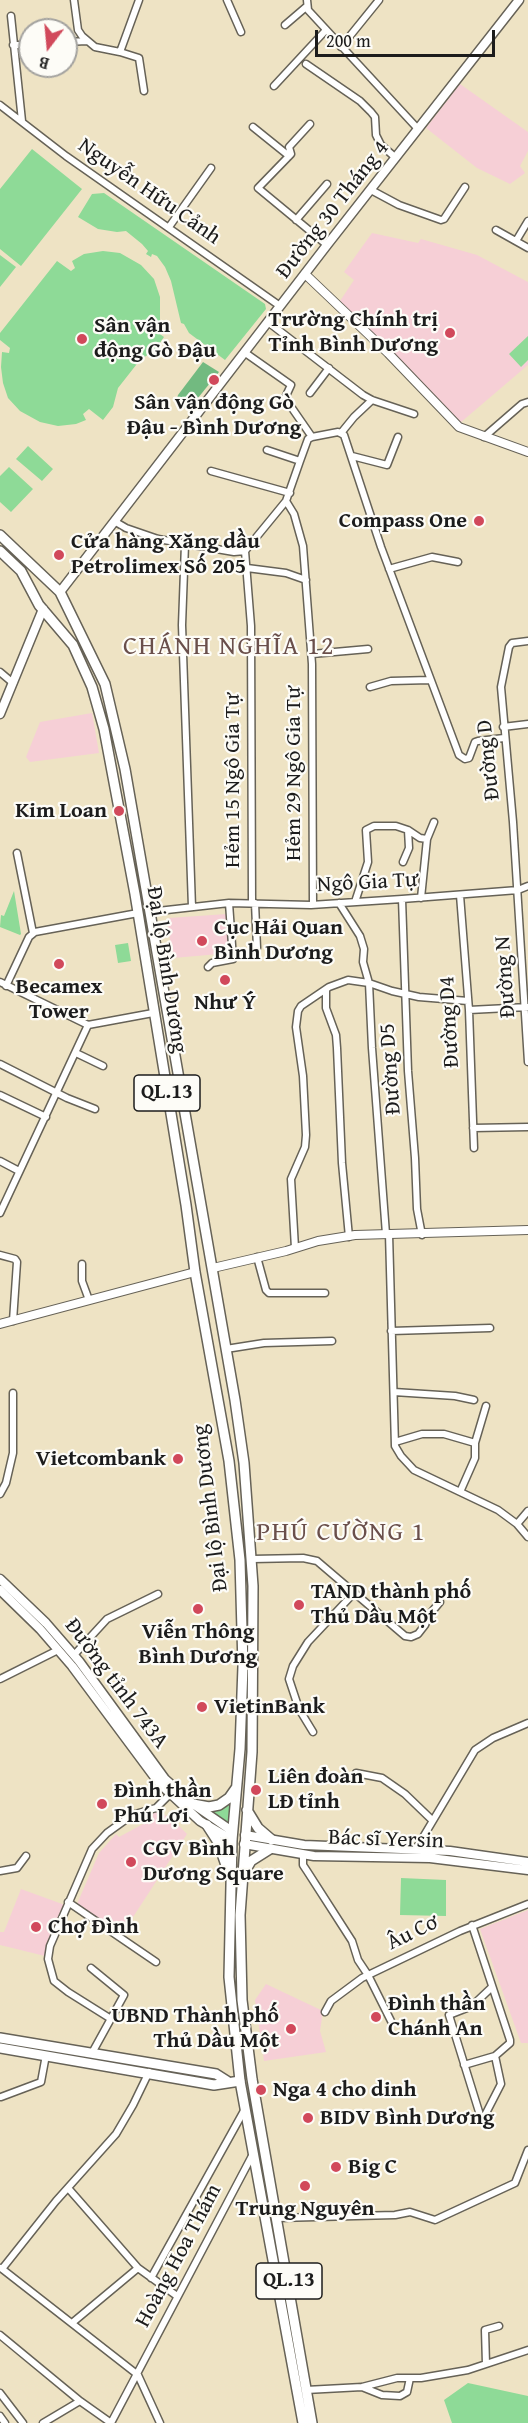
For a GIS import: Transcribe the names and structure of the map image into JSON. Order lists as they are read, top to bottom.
{
  "streets": {
    "main road": [
      "Đường 30 Tháng 4",
      "Đại lộ Bình Dương",
      "QL.13",
      "Đường tỉnh 743A",
      "Bác sĩ Yersin"
    ],
    "street": [
      "Nguyễn Hữu Cảnh",
      "Đường D",
      "Hẻm 29 Ngô Gia Tự",
      "Hẻm 15 Ngô Gia Tự",
      "Ngô Gia Tự",
      "Đường N",
      "Đường D4",
      "Đường D5",
      "Âu Cơ",
      "Hoàng Hoa Thám"
    ]
  },
  "crossings": [
    ["Nguyễn Hữu Cảnh", "Đường 30 Tháng 4"],
    ["Đường 30 Tháng 4", "Đại lộ Bình Dương"],
    ["Đường 30 Tháng 4", "QL.13"],
    ["Đường D", "Ngô Gia Tự"],
    ["Đường D", "Đường N"],
    ["Hẻm 29 Ngô Gia Tự", "Ngô Gia Tự"],
    ["Hẻm 15 Ngô Gia Tự", "Ngô Gia Tự"],
    ["Ngô Gia Tự", "Đại lộ Bình Dương"],
    ["Ngô Gia Tự", "Đường N"],
    ["Ngô Gia Tự", "Đường D4"],
    ["Ngô Gia Tự", "Đường D5"],
    ["Đại lộ Bình Dương", "QL.13"],
    ["Đại lộ Bình Dương", "Đường tỉnh 743A"],
    ["Đại lộ Bình Dương", "Bác sĩ Yersin"],
    ["Đại lộ Bình Dương", "Hoàng Hoa Thám"]
  ],
  "districts": ["CHÁNH NGHĨA 12", "PHÚ CƯỜNG 1"],
  "places": [
    "Trường Chính trị Tỉnh Bình Dương",
    "Sân vận động Gò Đậu",
    "Sân vận động Gò Đậu - Bình Dương",
    "Compass One",
    "Cửa hàng Xăng dầu Petrolimex Số 205",
    "Kim Loan",
    "Cục Hải Quan Bình Dương",
    "Becamex Tower",
    "Như Ý",
    "Vietcombank",
    "TAND thành phố Thủ Dầu Một",
    "Viễn Thông Bình Dương",
    "VietinBank",
    "Liên đoàn LĐ tỉnh",
    "Đình thần Phú Lợi",
    "CGV Bình Dương Square",
    "Chợ Đình",
    "Đình thần Chánh An",
    "UBND Thành phố Thủ Dầu Một",
    "Nga 4 cho dinh",
    "BIDV Bình Dương",
    "Big C",
    "Trung Nguyên"
  ],
  "scale_bar": "200 m",
  "north": "bottom"
}
